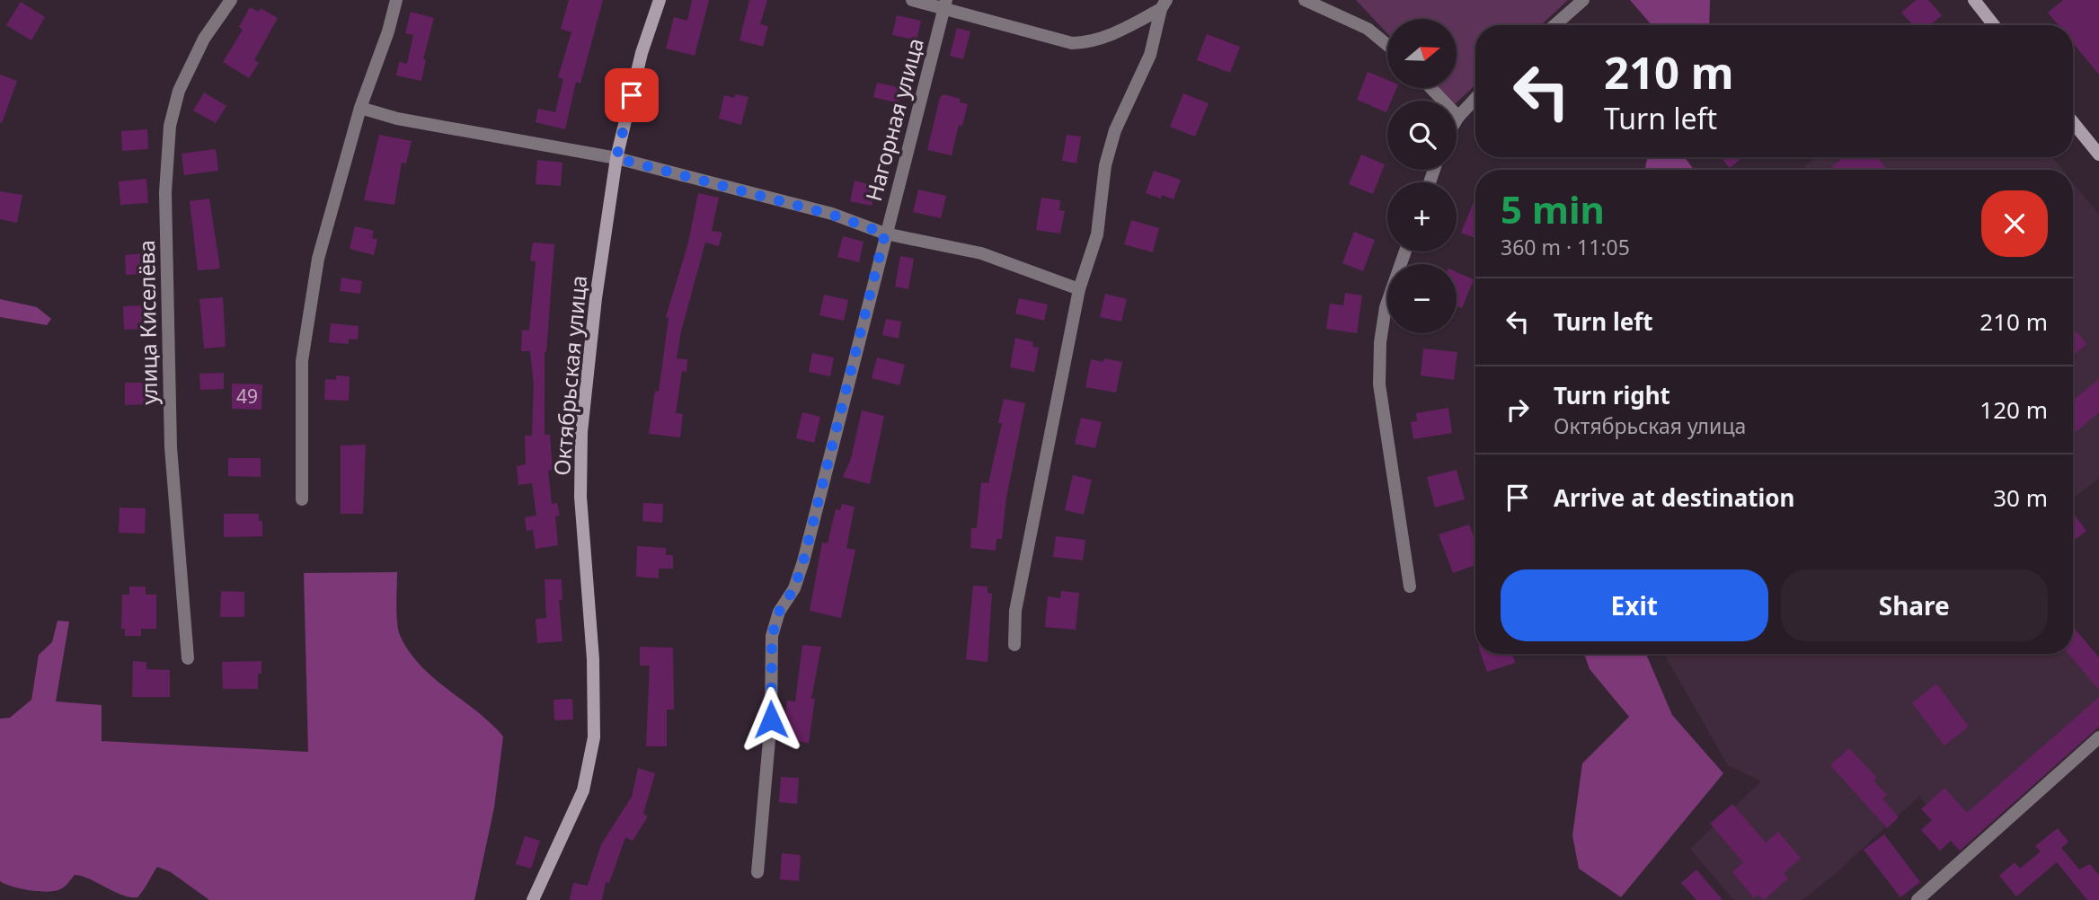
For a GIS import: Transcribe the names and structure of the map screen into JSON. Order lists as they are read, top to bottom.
{
  "streets": {
    "street": ["Нагорная улица", "улица Киселёва", "Октябрьская улица"]
  },
  "house_numbers": ["49"],
  "north": "right",
  "page": {
    "map_buttons": ["+", "−"],
    "turn": ["210 m", "Turn left"],
    "heading": ["5 min", "360 m · 11:05"],
    "list": [
      {
        "name": "Turn left",
        "value": "210 m"
      },
      {
        "name": "Turn right",
        "note": "Октябрьская улица",
        "value": "120 m"
      },
      {
        "name": "Arrive at destination",
        "value": "30 m"
      }
    ],
    "buttons": ["Exit", "Share"]
  }
}
